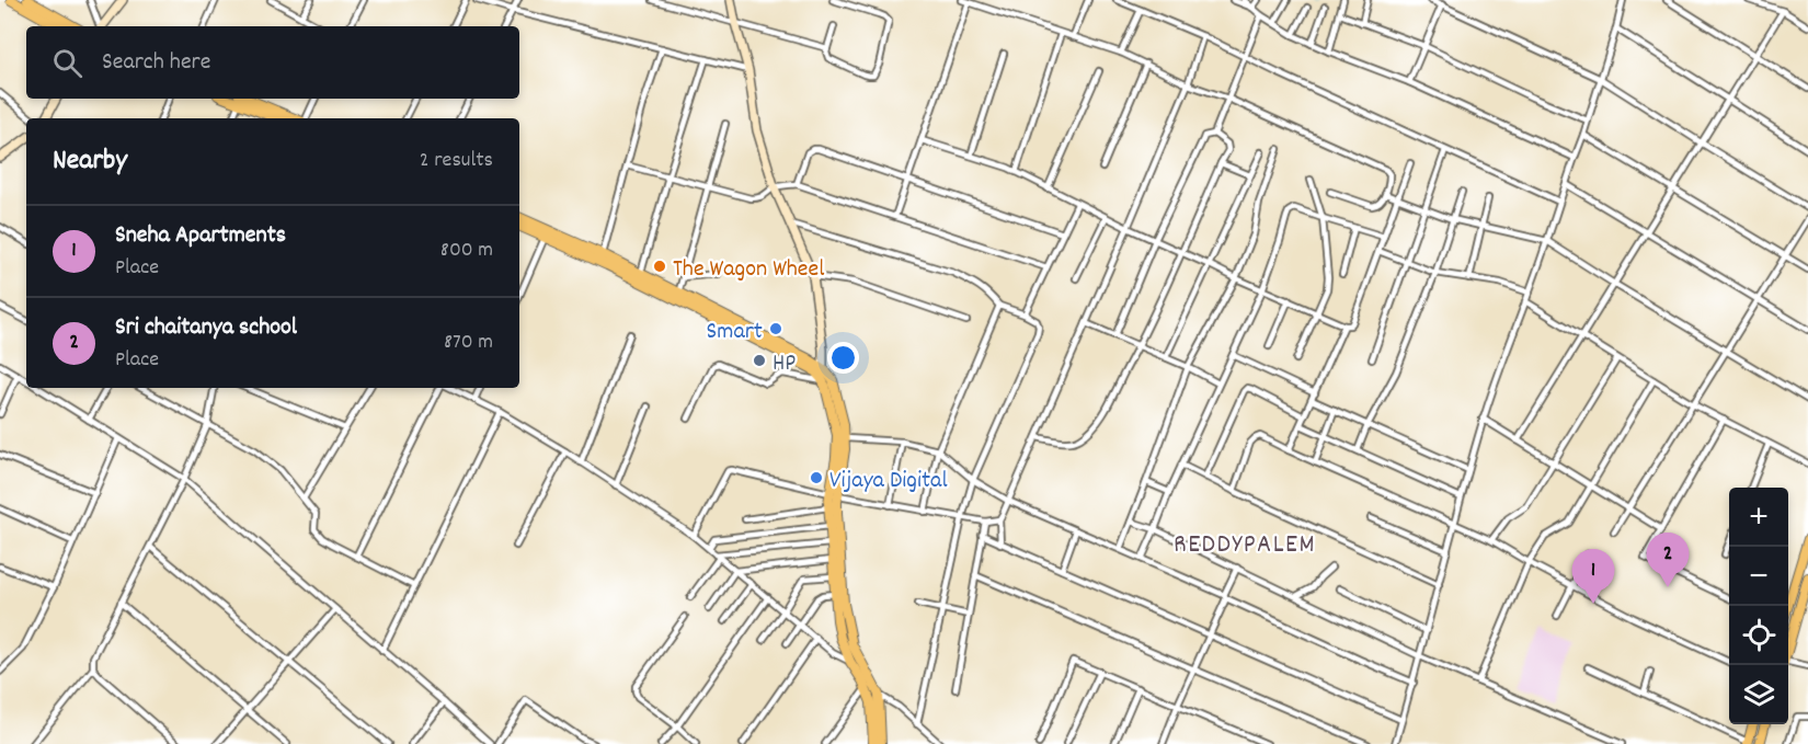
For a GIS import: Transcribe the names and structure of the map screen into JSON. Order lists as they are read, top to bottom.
{
  "districts": ["REDDYPALEM"],
  "places": [
    "The Wagon Wheel",
    "Smart",
    "HP",
    "Vijaya Digital"
  ],
  "page": {
    "search": "Search here",
    "heading": ["Nearby", "2 results"],
    "list": [
      {
        "mark": "1",
        "name": "Sneha Apartments",
        "note": "Place",
        "value": "800 m"
      },
      {
        "mark": "2",
        "name": "Sri chaitanya school",
        "note": "Place",
        "value": "870 m"
      }
    ],
    "map_buttons": ["+", "−"],
    "pins": ["2", "1"]
  }
}
